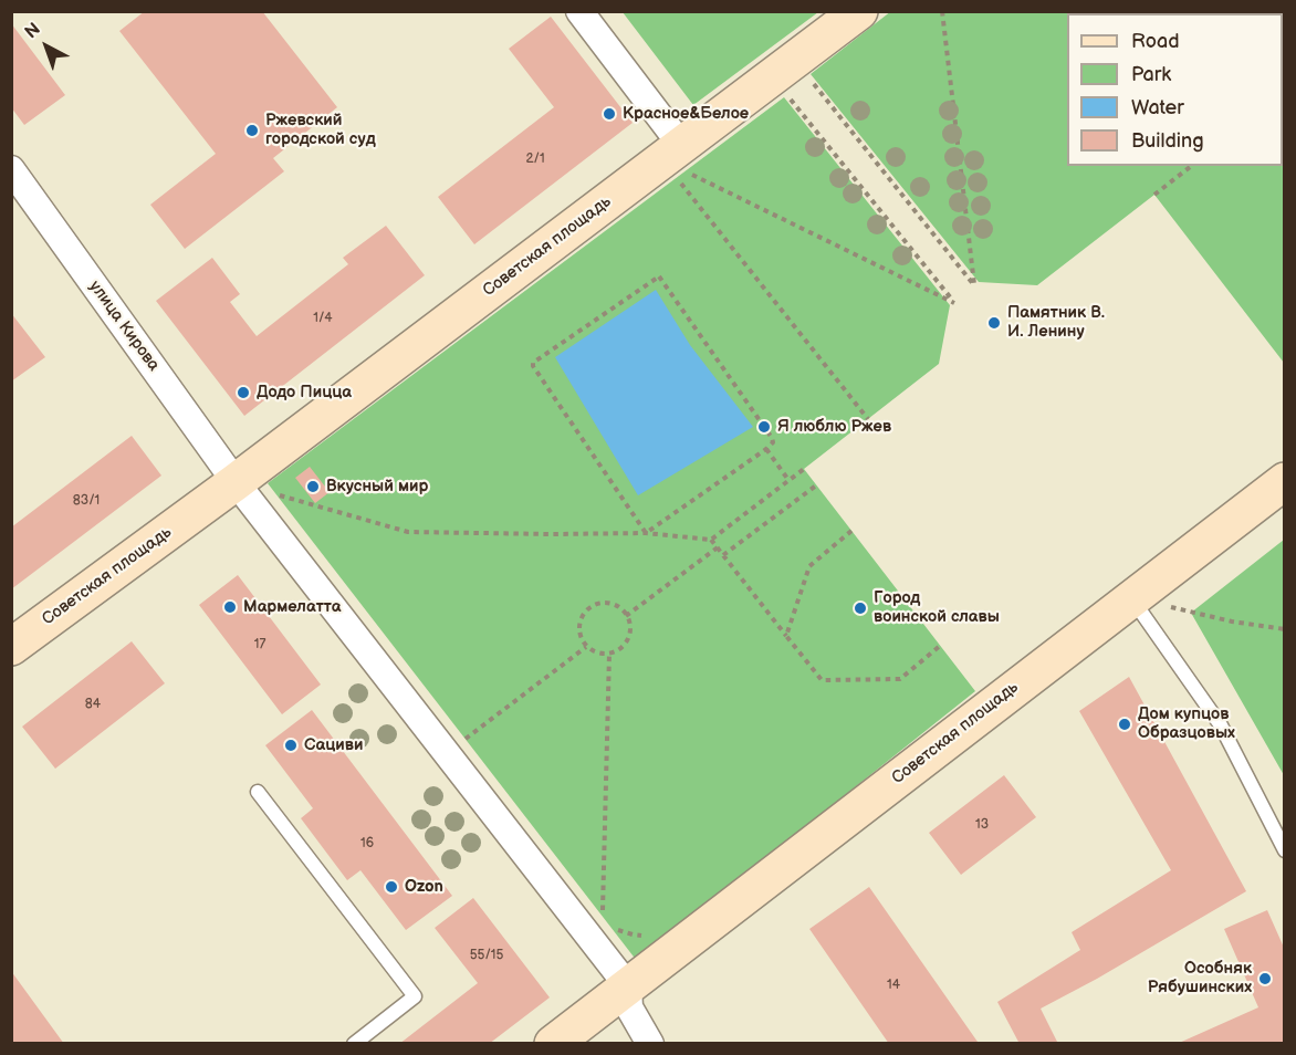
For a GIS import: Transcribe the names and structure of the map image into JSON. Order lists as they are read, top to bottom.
{
  "streets": {
    "street": ["Советская площадь", "улица Кирова"]
  },
  "crossings": [
    ["Советская площадь", "улица Кирова"]
  ],
  "places": [
    "Красное&Белое",
    "Ржевский городской суд",
    "Памятник В. И. Ленину",
    "Додо Пицца",
    "Я люблю Ржев",
    "Вкусный мир",
    "Мармелатта",
    "Город воинской славы",
    "Дом купцов Образцовых",
    "Сациви",
    "Ozon",
    "Особняк Рябушинских"
  ],
  "house_numbers": [
    "2/1",
    "1/4",
    "83/1",
    "17",
    "84",
    "13",
    "16",
    "55/15",
    "14"
  ],
  "legend": [
    "Road",
    "Park",
    "Water",
    "Building"
  ],
  "north": "top left"
}
